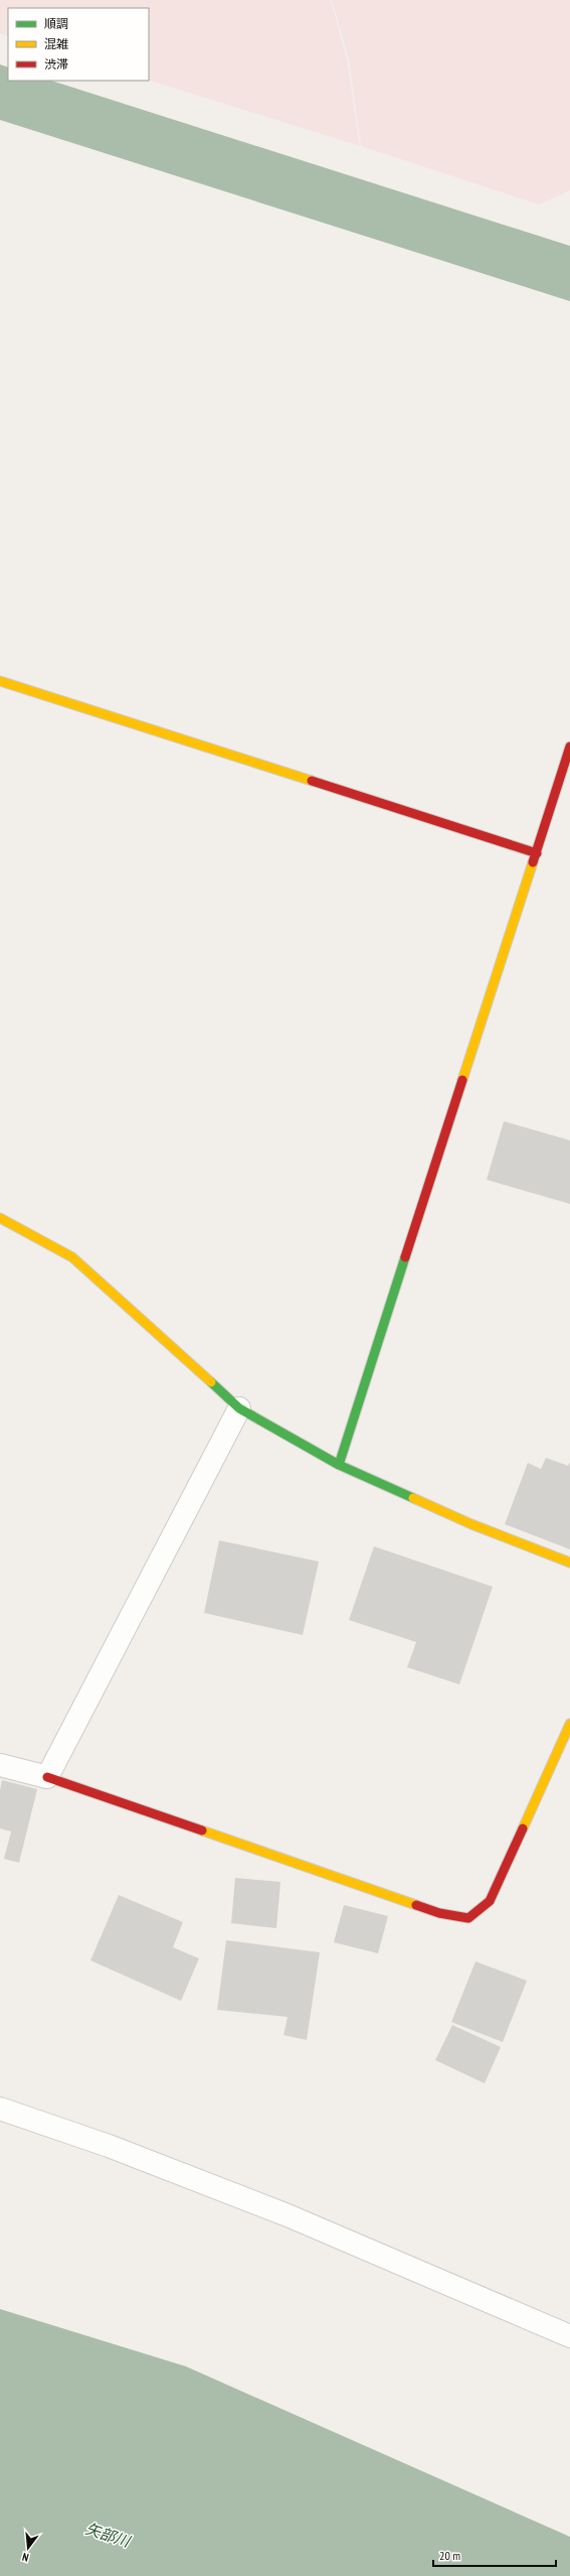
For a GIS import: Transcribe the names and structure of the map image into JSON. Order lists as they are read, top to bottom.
{
  "water": ["矢部川"],
  "legend": ["順調", "混雑", "渋滞"],
  "scale_bar": "20 m",
  "north": "bottom"
}
